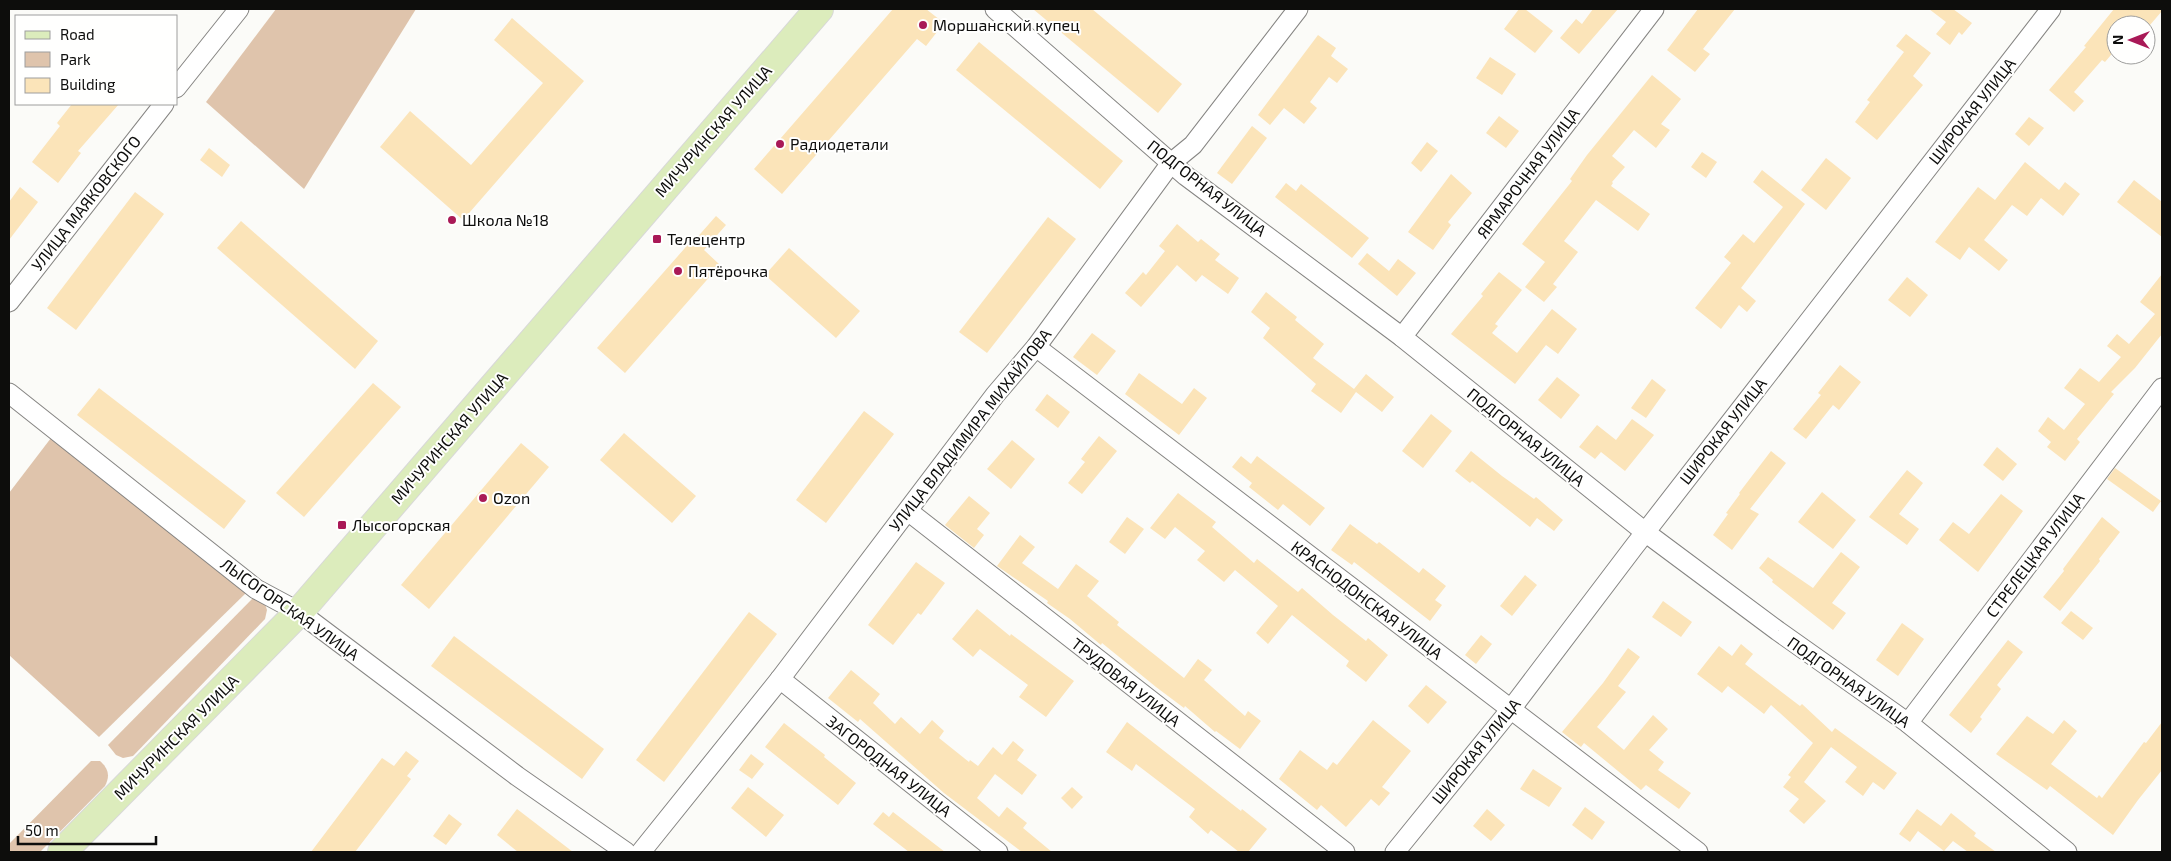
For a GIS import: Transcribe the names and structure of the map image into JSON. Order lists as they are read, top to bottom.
{
  "streets": {
    "main road": ["МИЧУРИНСКАЯ УЛИЦА"],
    "street": [
      "ШИРОКАЯ УЛИЦА",
      "ЯРМАРОЧНАЯ УЛИЦА",
      "ПОДГОРНАЯ УЛИЦА",
      "УЛИЦА МАЯКОВСКОГО",
      "УЛИЦА ВЛАДИМИРА МИХАЙЛОВА",
      "СТРЕЛЕЦКАЯ УЛИЦА",
      "КРАСНОДОНСКАЯ УЛИЦА",
      "ЛЫСОГОРСКАЯ УЛИЦА",
      "ТРУДОВАЯ УЛИЦА",
      "ЗАГОРОДНАЯ УЛИЦА"
    ]
  },
  "crossings": [
    ["ШИРОКАЯ УЛИЦА", "ПОДГОРНАЯ УЛИЦА"],
    ["ШИРОКАЯ УЛИЦА", "КРАСНОДОНСКАЯ УЛИЦА"],
    ["МИЧУРИНСКАЯ УЛИЦА", "ЛЫСОГОРСКАЯ УЛИЦА"],
    ["ЯРМАРОЧНАЯ УЛИЦА", "ПОДГОРНАЯ УЛИЦА"],
    ["ПОДГОРНАЯ УЛИЦА", "УЛИЦА ВЛАДИМИРА МИХАЙЛОВА"],
    ["ПОДГОРНАЯ УЛИЦА", "СТРЕЛЕЦКАЯ УЛИЦА"],
    ["УЛИЦА ВЛАДИМИРА МИХАЙЛОВА", "КРАСНОДОНСКАЯ УЛИЦА"],
    ["УЛИЦА ВЛАДИМИРА МИХАЙЛОВА", "ТРУДОВАЯ УЛИЦА"],
    ["УЛИЦА ВЛАДИМИРА МИХАЙЛОВА", "ЗАГОРОДНАЯ УЛИЦА"]
  ],
  "places": {
    "other": [
      "Моршанский купец",
      "Радиодетали",
      "Школа №18",
      "Пятёрочка",
      "Ozon"
    ],
    "transit": ["Телецентр", "Лысогорская"]
  },
  "legend": ["Road", "Park", "Building"],
  "scale_bar": "50 m",
  "north": "left"
}
